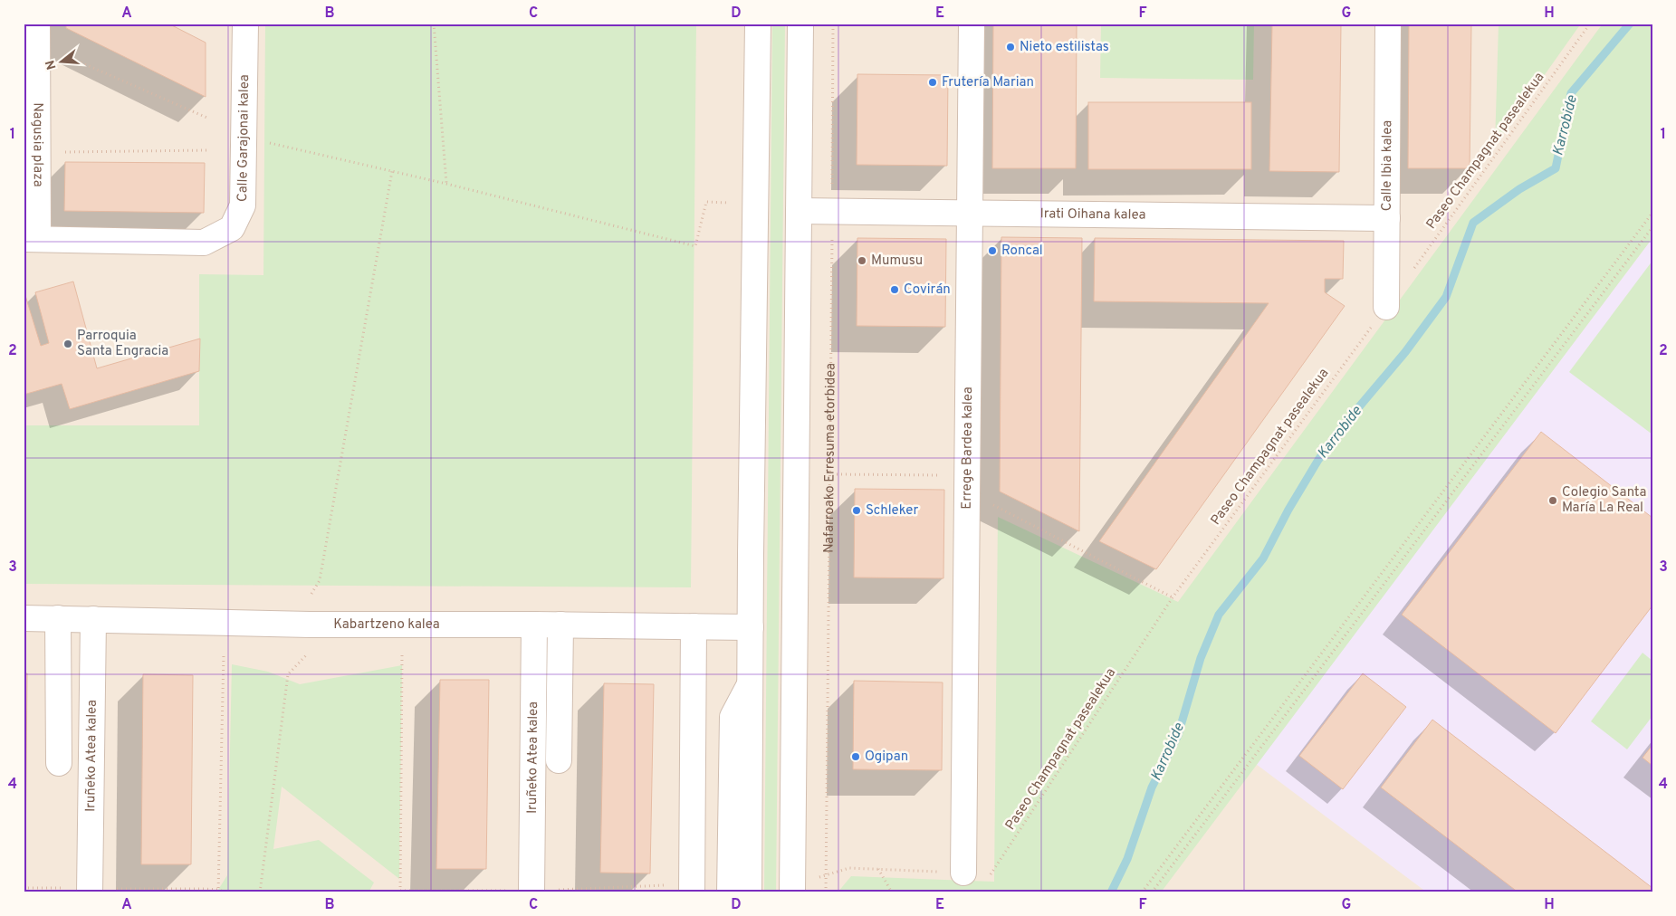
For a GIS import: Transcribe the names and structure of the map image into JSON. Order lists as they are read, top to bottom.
{
  "streets": {
    "street": [
      "Calle Garajonai kalea",
      "Nagusia plaza",
      "Calle Ibia kalea",
      "Irati Oihana kalea",
      "Errege Bardea kalea",
      "Kabartzeno kalea",
      "Iruñeko Atea kalea"
    ],
    "path": ["Paseo Champagnat pasealekua", "Nafarroako Erresuma etorbidea"]
  },
  "crossings": [
    ["Calle Garajonai kalea", "Nagusia plaza"],
    ["Paseo Champagnat pasealekua", "Calle Ibia kalea"],
    ["Calle Ibia kalea", "Irati Oihana kalea"],
    ["Irati Oihana kalea", "Errege Bardea kalea"],
    ["Irati Oihana kalea", "Nafarroako Erresuma etorbidea"],
    ["Kabartzeno kalea", "Iruñeko Atea kalea"]
  ],
  "water": ["Karrobide"],
  "places": [
    "Nieto estilistas",
    "Frutería Marian",
    "Roncal",
    "Mumusu",
    "Covirán",
    "Parroquia Santa Engracia",
    "Colegio Santa María La Real",
    "Schleker",
    "Ogipan"
  ],
  "north": "left",
  "grid": {
    "columns": [
      "A",
      "B",
      "C",
      "D",
      "E",
      "F",
      "G",
      "H"
    ],
    "rows": [
      "1",
      "2",
      "3",
      "4"
    ]
  }
}
